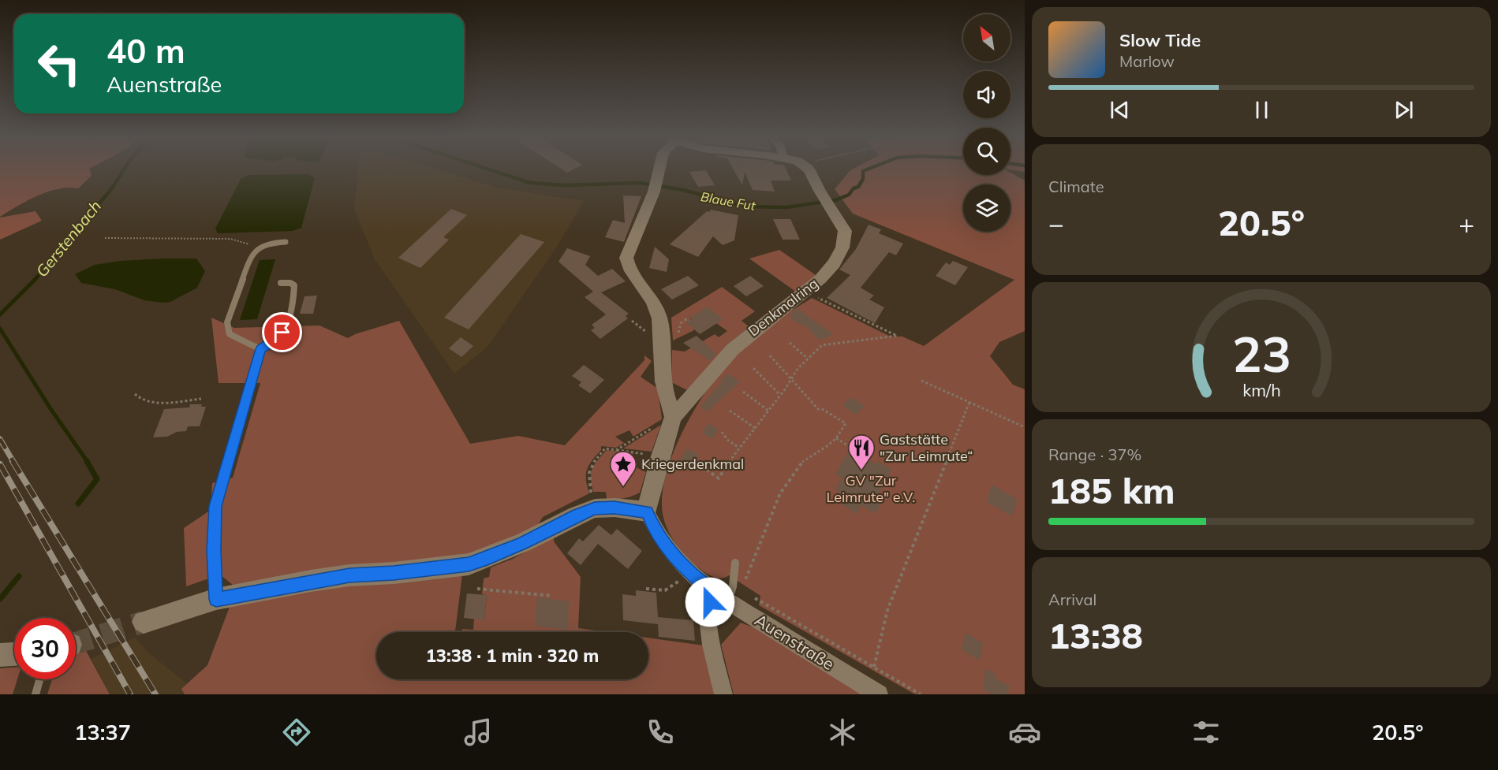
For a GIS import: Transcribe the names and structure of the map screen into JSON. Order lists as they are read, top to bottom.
{
  "streets": {
    "street": ["Denkmalring", "Auenstraße"]
  },
  "crossings": [
    ["Denkmalring", "Auenstraße"]
  ],
  "water": ["Blaue Fut", "Gerstenbach"],
  "parks": ["GV \"Zur Leimrute\" e.V."],
  "places": {
    "restaurant": ["Gaststätte \"Zur Leimrute“"],
    "place": ["Kriegerdenkmal"]
  },
  "north": "top left",
  "page": {
    "turn": ["40 m", "Auenstraße"],
    "song": ["Slow Tide", "Marlow"],
    "tile": [
      "Climate",
      ["Range · 37%", "185 km"],
      ["Arrival", "13:38"]
    ],
    "heat": ["−", "20.5°", "+"],
    "limit": "30",
    "trip": "13:38 · 1 min · 320 m",
    "tabs": ["13:37", "20.5°"],
    "gauge": ["23", "km/h"]
  }
}
